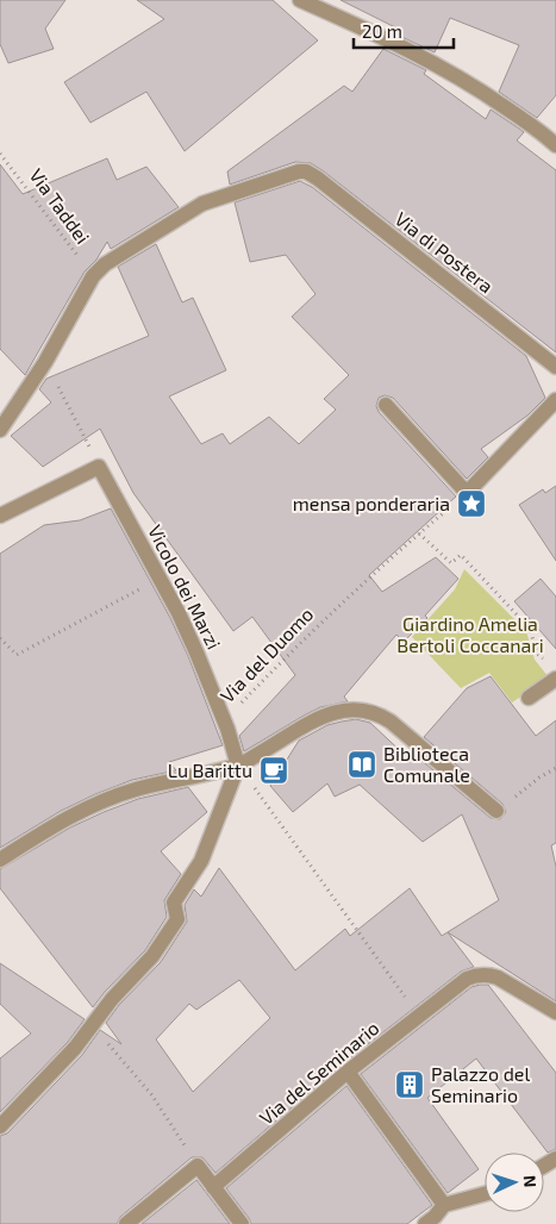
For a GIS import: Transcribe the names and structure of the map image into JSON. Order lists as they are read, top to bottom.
{
  "streets": {
    "street": [
      "Via di Postera",
      "Vicolo dei Marzi",
      "Via del Duomo",
      "Via del Seminario"
    ],
    "path": ["Via Taddei"]
  },
  "crossings": [
    ["Via Taddei", "Via di Postera"],
    ["Vicolo dei Marzi", "Via del Duomo"]
  ],
  "parks": ["Giardino Amelia Bertoli Coccanari"],
  "places": {
    "place": ["mensa ponderaria"],
    "library": ["Biblioteca Comunale"],
    "cafe": ["Lu Barittu"],
    "building": ["Palazzo del Seminario"]
  },
  "scale_bar": "20 m",
  "north": "right"
}
